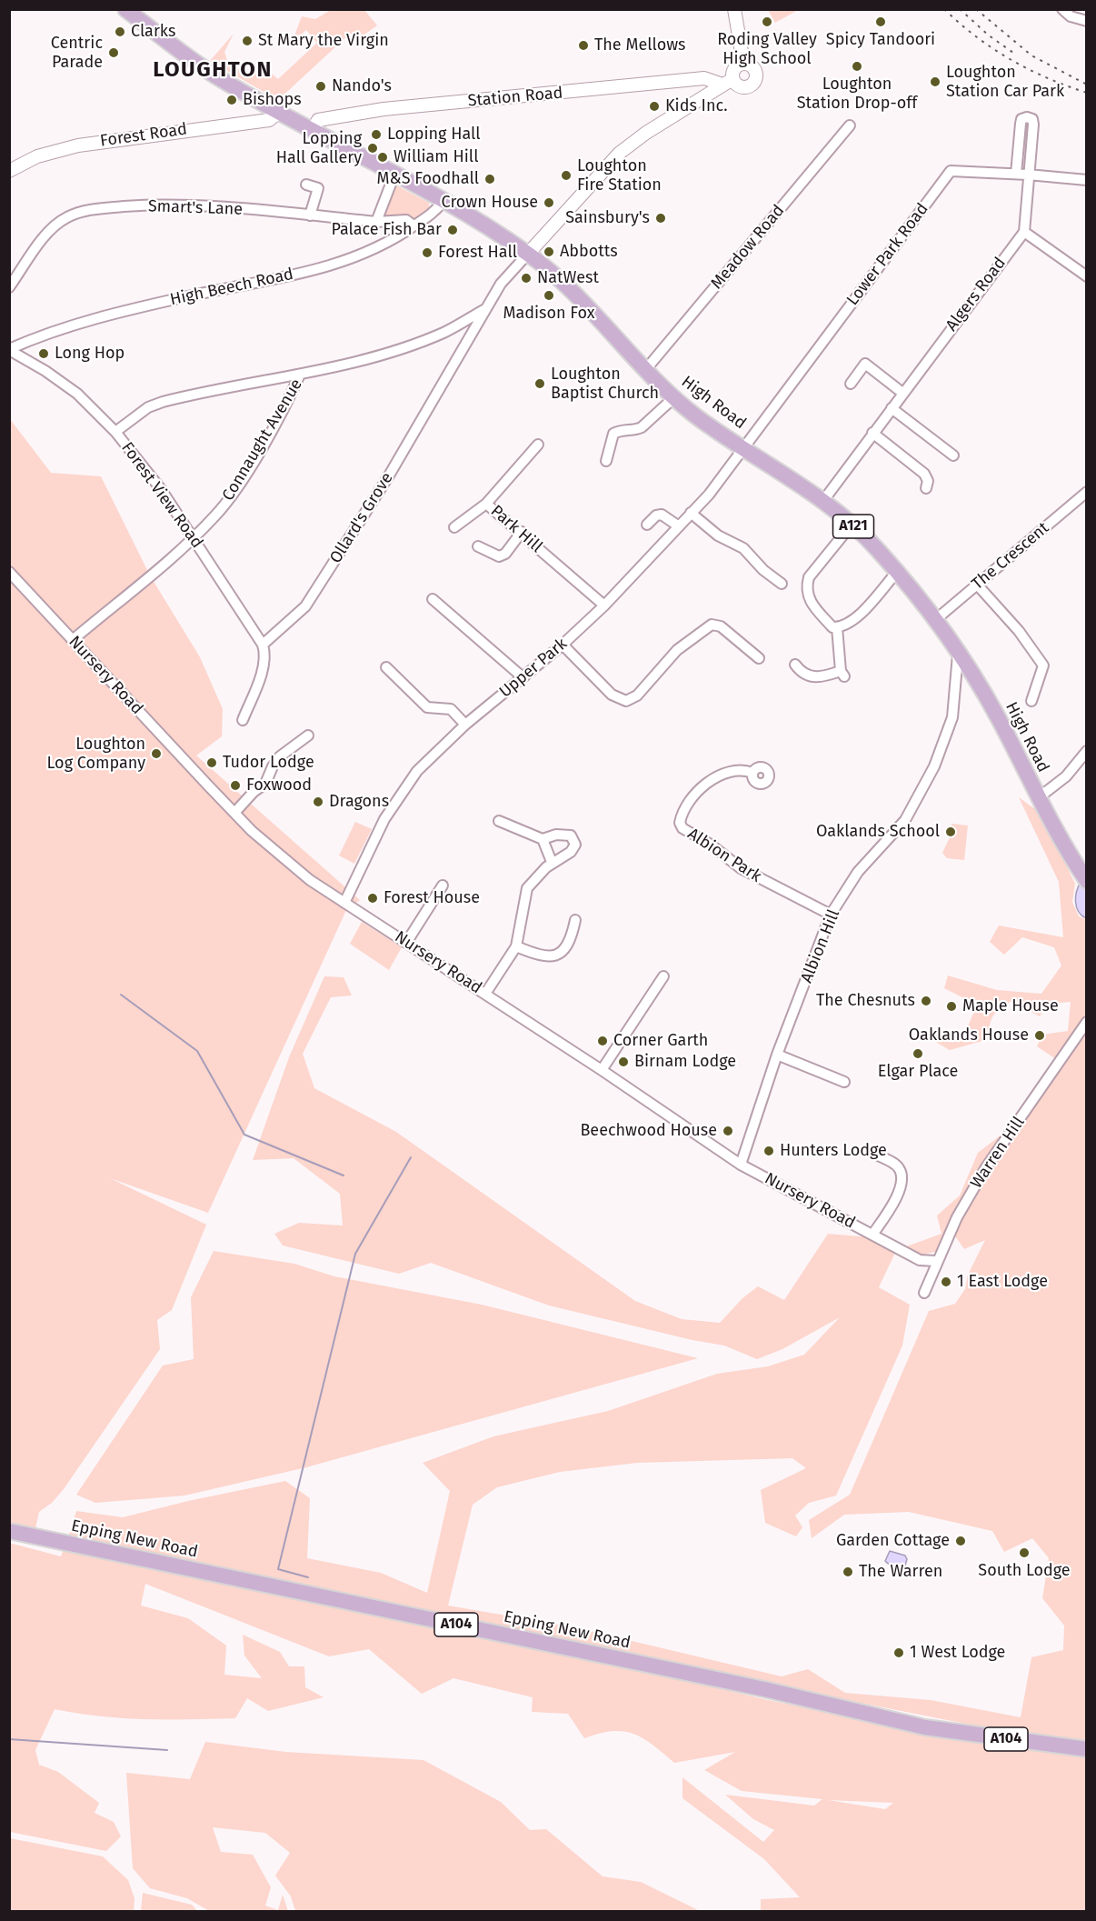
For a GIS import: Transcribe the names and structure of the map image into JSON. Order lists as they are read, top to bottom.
{
  "streets": {
    "main road": [
      "High Road",
      "A121",
      "Epping New Road",
      "A104"
    ],
    "street": [
      "Station Road",
      "Forest Road",
      "Smart's Lane",
      "Meadow Road",
      "Lower Park Road",
      "High Beech Road",
      "Algers Road",
      "Connaught Avenue",
      "Forest View Road",
      "Ollard's Grove",
      "Park Hill",
      "The Crescent",
      "Upper Park",
      "Nursery Road",
      "Albion Park",
      "Albion Hill",
      "Warren Hill"
    ]
  },
  "crossings": [
    ["Station Road", "High Road"],
    ["Forest Road", "High Road"],
    ["Smart's Lane", "High Beech Road"],
    ["Meadow Road", "High Road"],
    ["Lower Park Road", "High Road"],
    ["Lower Park Road", "Upper Park"],
    ["High Beech Road", "High Road"],
    ["High Beech Road", "Forest View Road"],
    ["Algers Road", "High Road"],
    ["High Road", "Connaught Avenue"],
    ["High Road", "The Crescent"],
    ["High Road", "Upper Park"],
    ["High Road", "Albion Hill"],
    ["Connaught Avenue", "Forest View Road"],
    ["Connaught Avenue", "Ollard's Grove"],
    ["Connaught Avenue", "Nursery Road"],
    ["Forest View Road", "Ollard's Grove"],
    ["Park Hill", "Upper Park"],
    ["Upper Park", "Nursery Road"],
    ["Nursery Road", "Albion Hill"],
    ["Nursery Road", "Warren Hill"],
    ["Albion Park", "Albion Hill"]
  ],
  "districts": ["LOUGHTON"],
  "places": [
    "Roding Valley High School",
    "Spicy Tandoori",
    "Clarks",
    "St Mary the Virgin",
    "The Mellows",
    "Centric Parade",
    "Loughton Station Drop-off",
    "Loughton Station Car Park",
    "Nando's",
    "Bishops",
    "Kids Inc.",
    "Lopping Hall",
    "Lopping Hall Gallery",
    "William Hill",
    "Loughton Fire Station",
    "M&S Foodhall",
    "Crown House",
    "Sainsbury's",
    "Palace Fish Bar",
    "Abbotts",
    "Forest Hall",
    "NatWest",
    "Madison Fox",
    "Long Hop",
    "Loughton Baptist Church",
    "Loughton Log Company",
    "Tudor Lodge",
    "Foxwood",
    "Dragons",
    "Oaklands School",
    "Forest House",
    "The Chesnuts",
    "Maple House",
    "Oaklands House",
    "Corner Garth",
    "Elgar Place",
    "Birnam Lodge",
    "Beechwood House",
    "Hunters Lodge",
    "1 East Lodge",
    "Garden Cottage",
    "South Lodge",
    "The Warren",
    "1 West Lodge"
  ]
}
